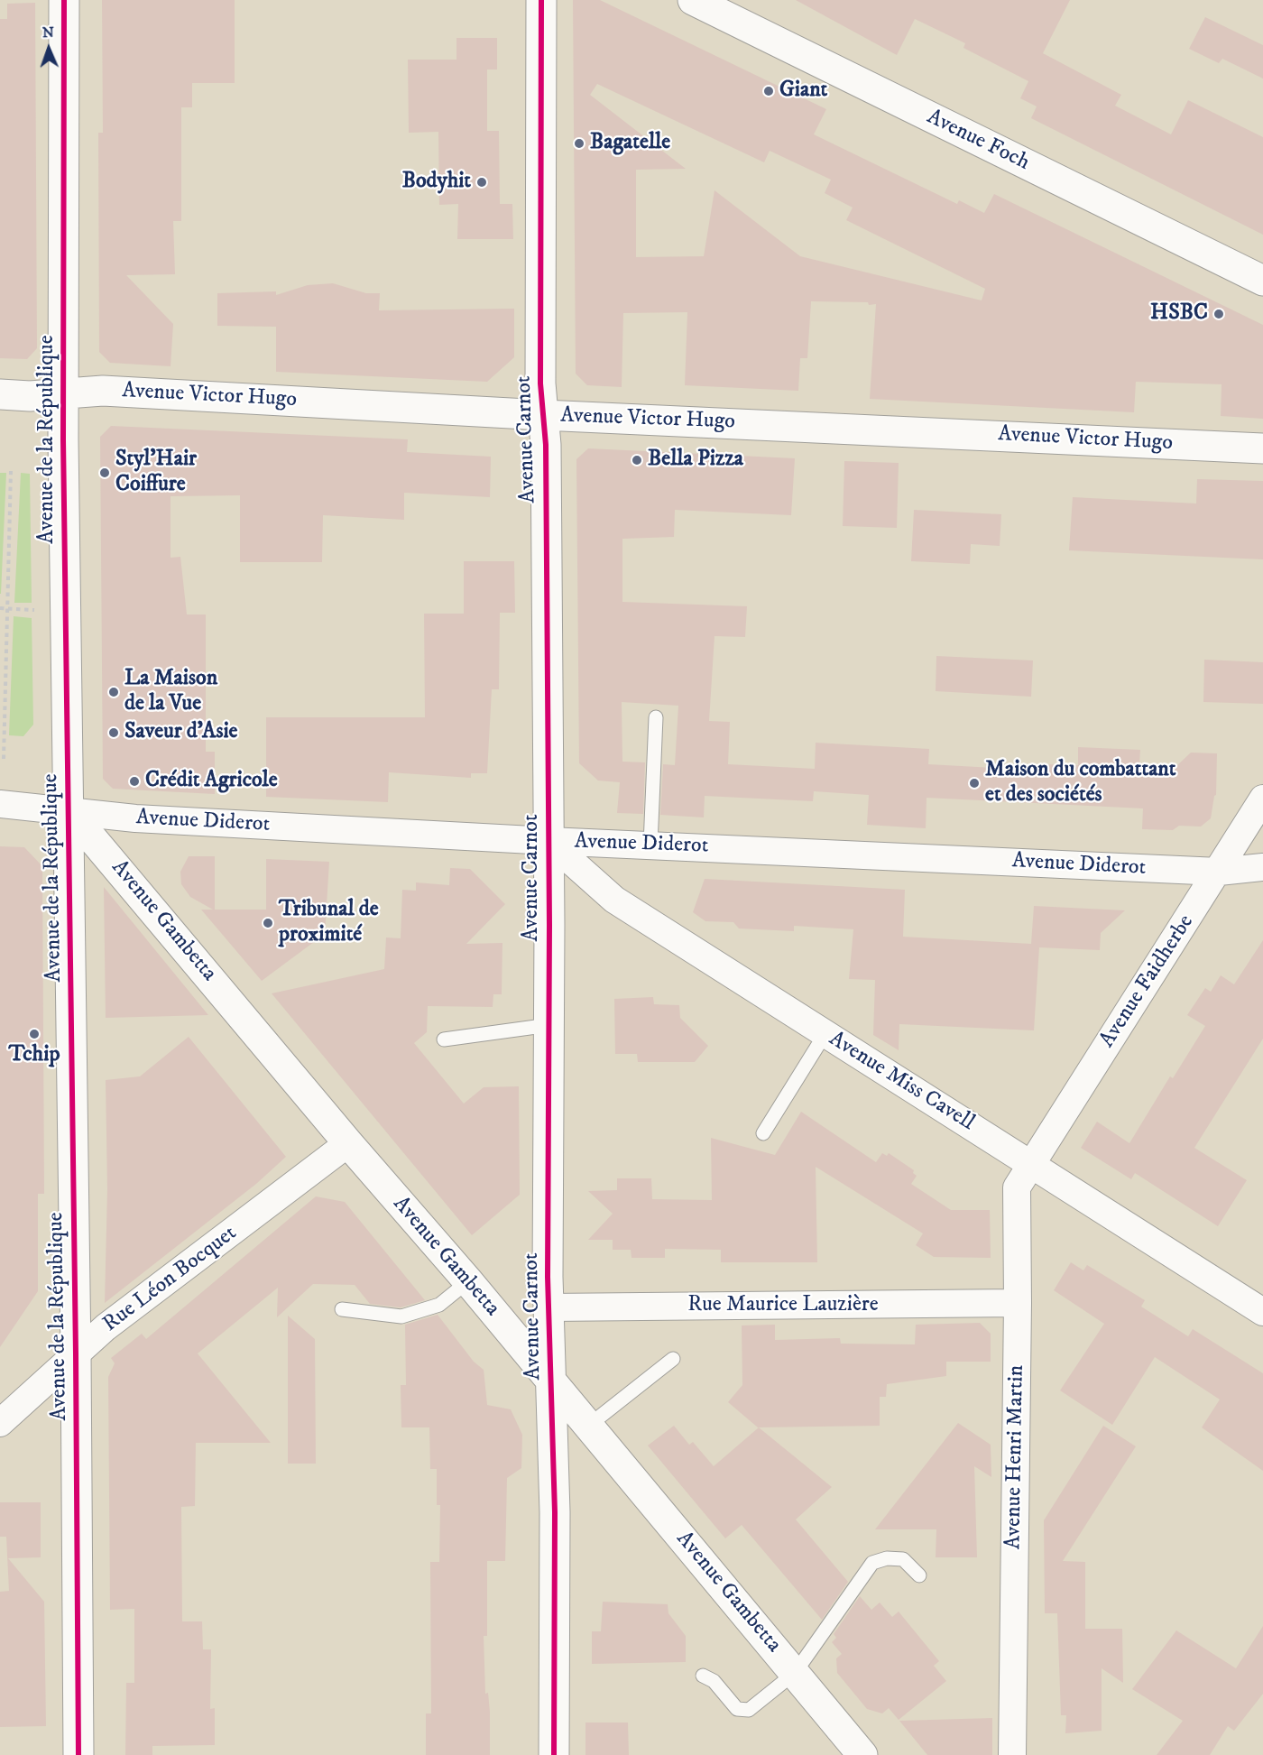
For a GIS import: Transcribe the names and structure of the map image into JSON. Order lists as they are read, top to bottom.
{
  "streets": {
    "street": [
      "Avenue Foch",
      "Avenue Victor Hugo",
      "Avenue de la République",
      "Avenue Carnot",
      "Avenue Diderot",
      "Avenue Gambetta",
      "Avenue Faidherbe",
      "Avenue Miss Cavell",
      "Rue Léon Bocquet",
      "Rue Maurice Lauzière",
      "Avenue Henri Martin"
    ]
  },
  "crossings": [
    ["Avenue Victor Hugo", "Avenue de la République"],
    ["Avenue Victor Hugo", "Avenue Carnot"],
    ["Avenue de la République", "Avenue Diderot"],
    ["Avenue de la République", "Avenue Gambetta"],
    ["Avenue de la République", "Rue Léon Bocquet"],
    ["Avenue Carnot", "Avenue Diderot"],
    ["Avenue Carnot", "Avenue Gambetta"],
    ["Avenue Carnot", "Avenue Miss Cavell"],
    ["Avenue Carnot", "Rue Maurice Lauzière"],
    ["Avenue Diderot", "Avenue Gambetta"],
    ["Avenue Diderot", "Avenue Faidherbe"],
    ["Avenue Diderot", "Avenue Miss Cavell"],
    ["Avenue Gambetta", "Rue Léon Bocquet"],
    ["Avenue Faidherbe", "Avenue Miss Cavell"],
    ["Avenue Faidherbe", "Avenue Henri Martin"],
    ["Avenue Miss Cavell", "Avenue Henri Martin"],
    ["Rue Maurice Lauzière", "Avenue Henri Martin"]
  ],
  "places": [
    "Giant",
    "Bagatelle",
    "Bodyhit",
    "HSBC",
    "Bella Pizza",
    "Styl'Hair Coiffure",
    "La Maison de la Vue",
    "Saveur d'Asie",
    "Crédit Agricole",
    "Maison du combattant et des sociétés",
    "Tribunal de proximité",
    "Tchip"
  ],
  "north": "top"
}
